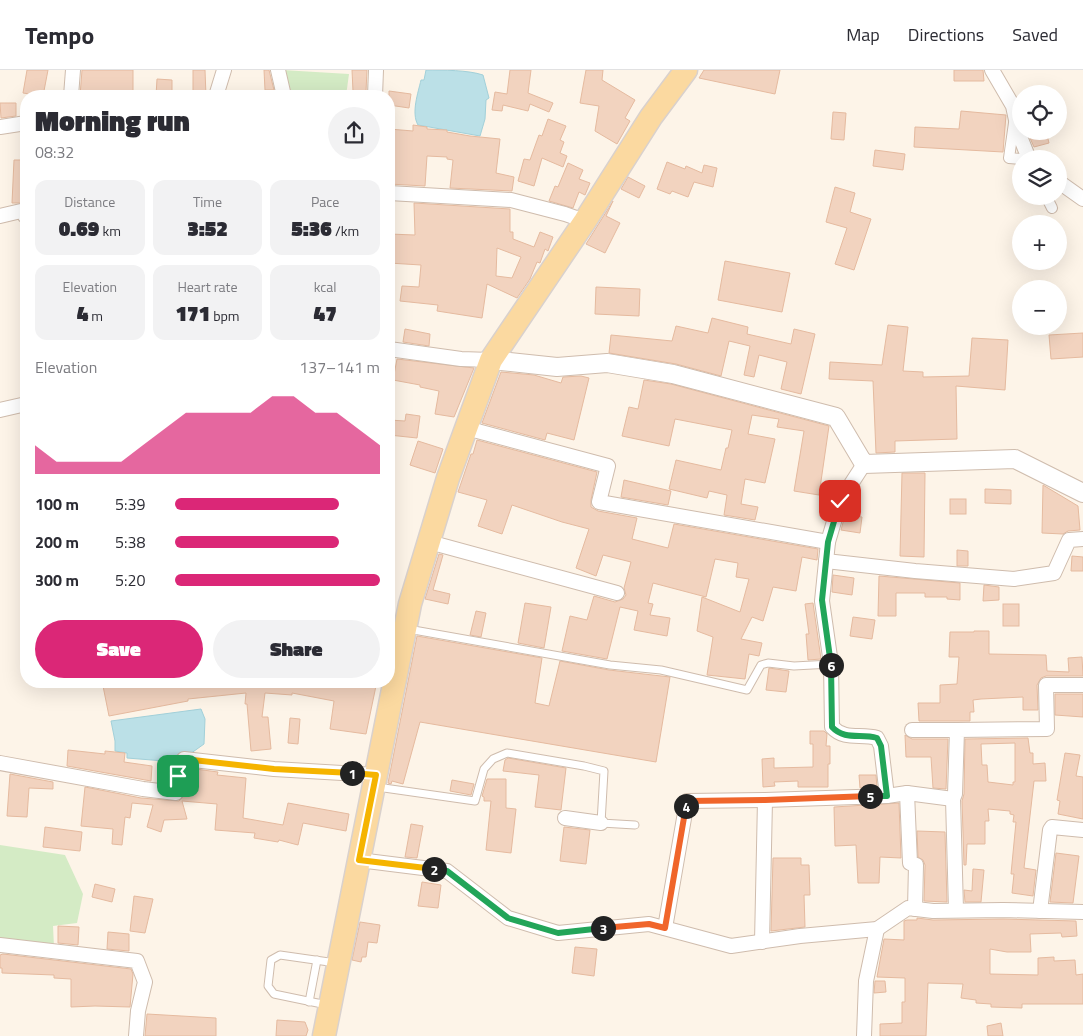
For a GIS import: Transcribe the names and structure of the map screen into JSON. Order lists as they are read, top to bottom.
{
  "page": {
    "header": "Tempo",
    "nav": ["Map", "Directions", "Saved"],
    "map_buttons": ["+", "−"],
    "heading": ["Morning run", "08:32"],
    "stats": [
      ["Distance", "0.69 km"],
      ["Time", "3:52"],
      ["Pace", "5:36 /km"],
      ["Elevation", "4 m"],
      ["Heart rate", "171 bpm"],
      ["kcal", "47"]
    ],
    "chart": ["Elevation", "137–141 m"],
    "list": [
      {
        "name": "100 m",
        "note": "5:39"
      },
      {
        "name": "200 m",
        "note": "5:38"
      },
      {
        "name": "300 m",
        "note": "5:20"
      }
    ],
    "buttons": ["Save", "Share"],
    "pins": [
      "6",
      "1",
      "5",
      "4",
      "2",
      "3"
    ]
  }
}
